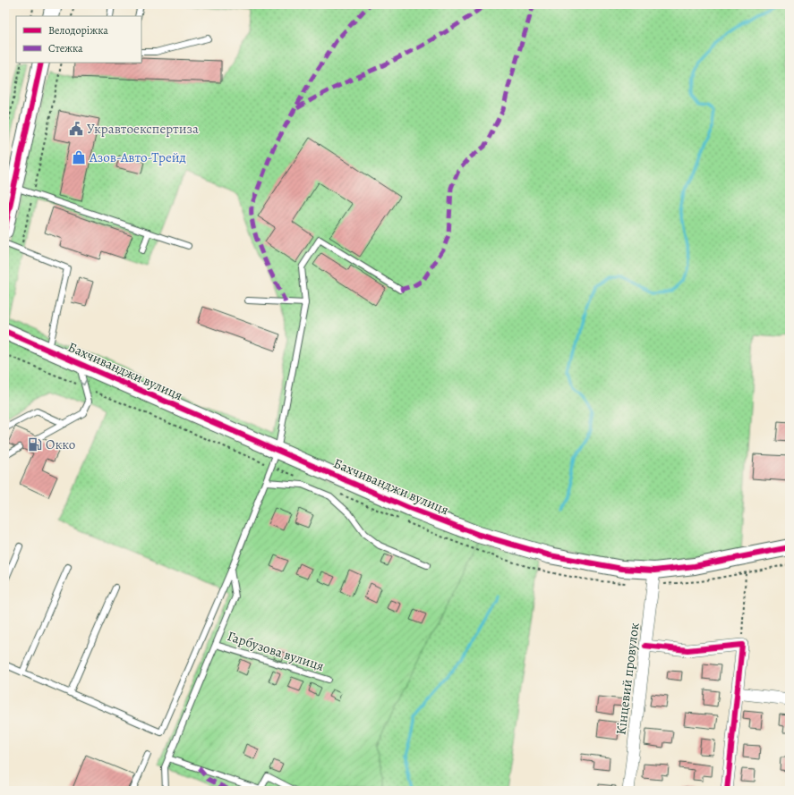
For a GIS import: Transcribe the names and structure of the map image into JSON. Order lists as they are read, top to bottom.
{
  "streets": {
    "street": ["Бахчиванджи вулиця", "Кінцевий провулок"],
    "lane": ["Гарбузова вулиця"]
  },
  "crossings": [
    ["Бахчиванджи вулиця", "Кінцевий провулок"]
  ],
  "places": {
    "public building": ["Укравтоекспертиза"],
    "shop": ["Азов-Авто-Трейд"],
    "fuel station": ["Окко"]
  },
  "legend": ["Велодоріжка", "Стежка"]
}
